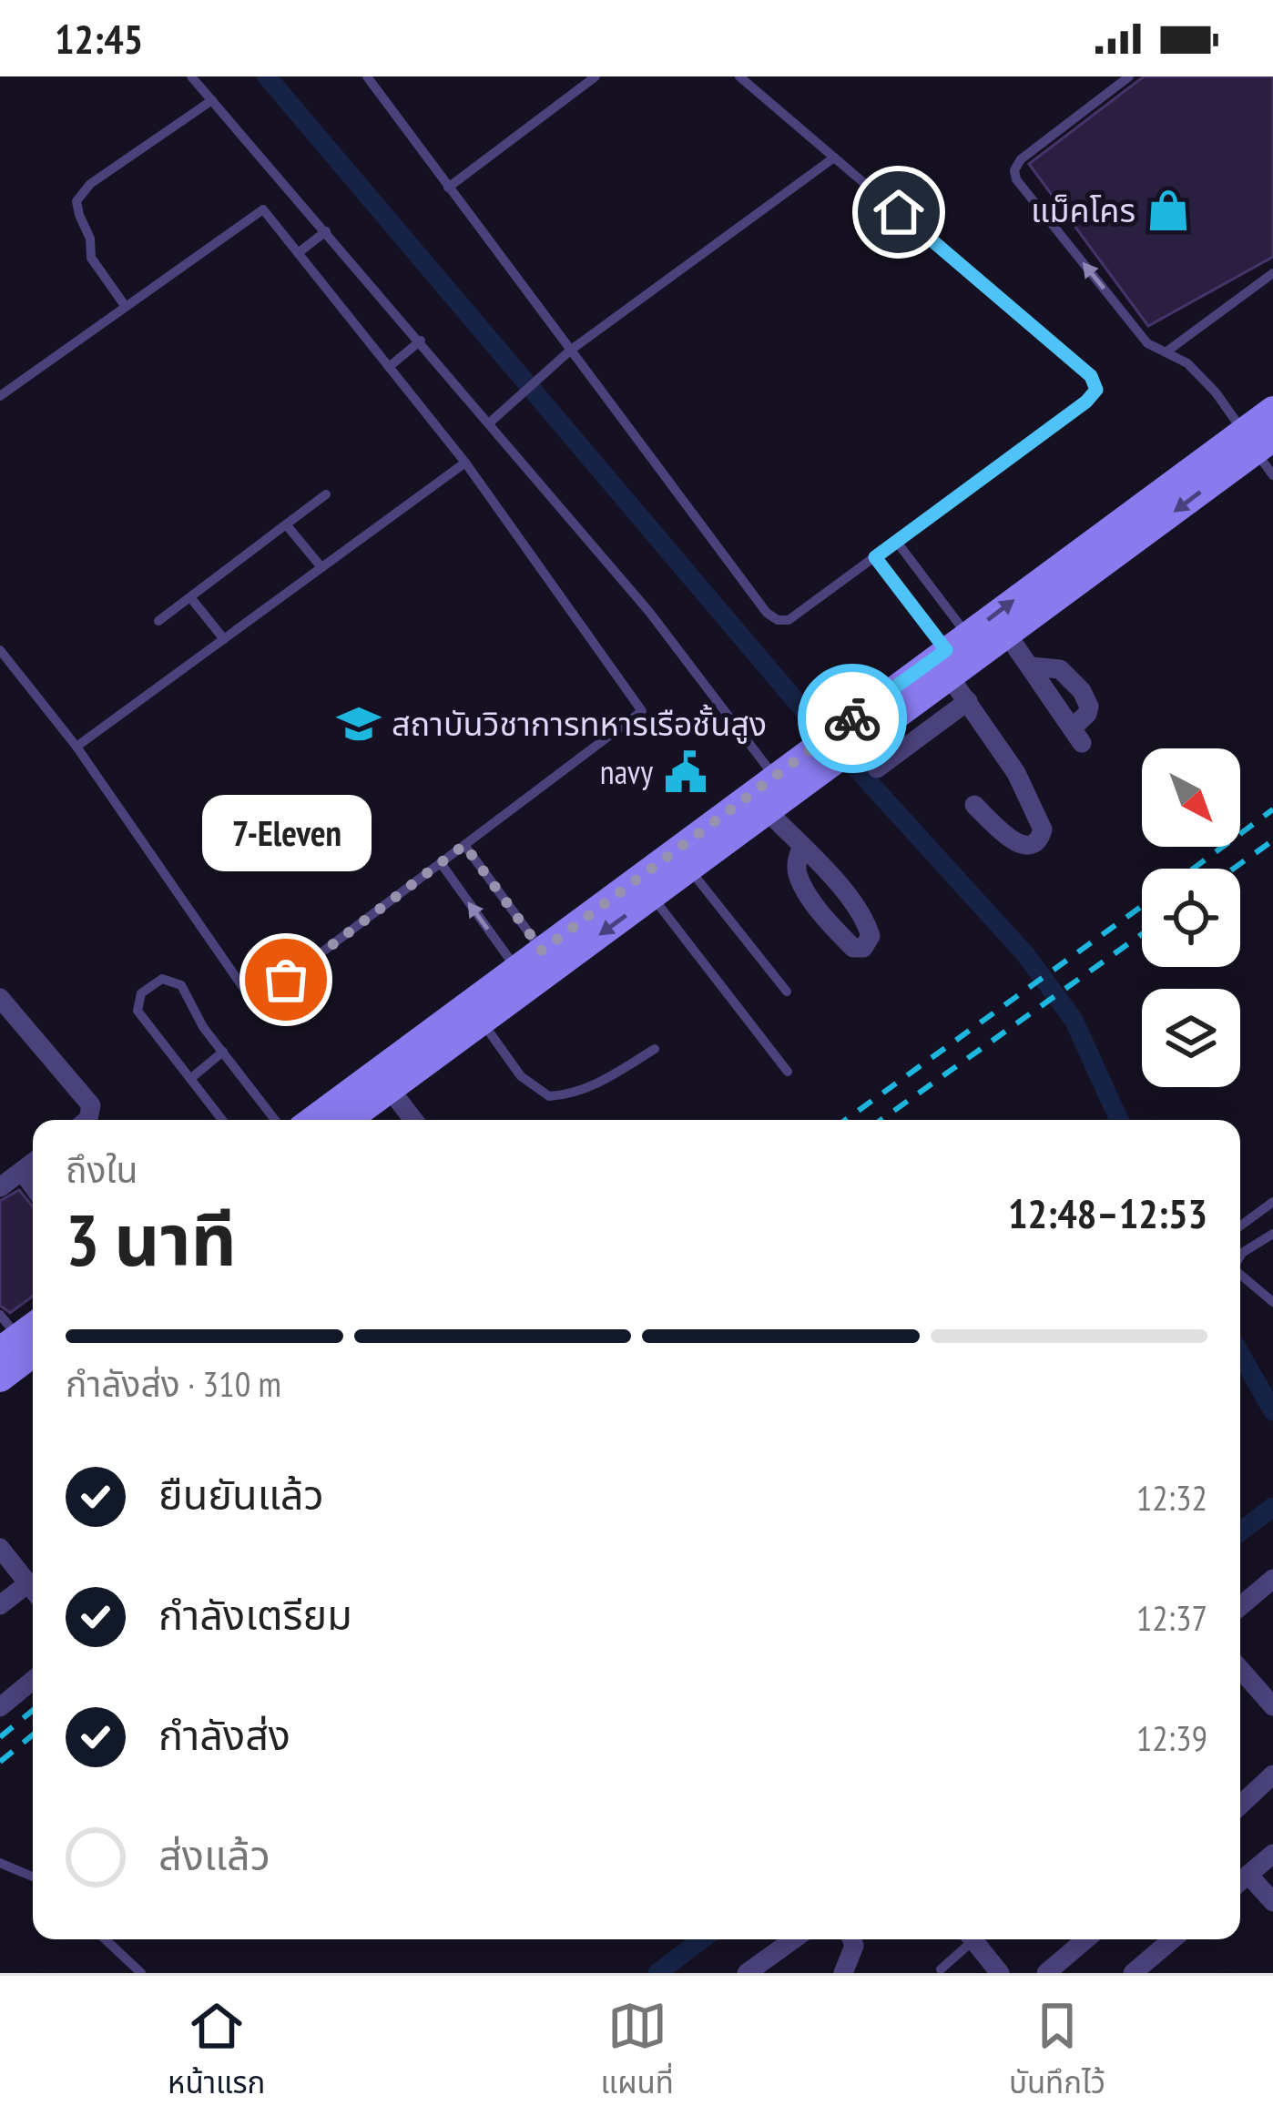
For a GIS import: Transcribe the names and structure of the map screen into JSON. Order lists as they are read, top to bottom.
{
  "places": {
    "shop": ["แม็คโคร"],
    "school or university": ["สถาบันวิชาการทหารเรือชั้นสูง"],
    "public building": ["navy"],
    "other": ["7-Eleven"]
  },
  "north": "bottom right",
  "page": {
    "status": "12:45",
    "bubble": "7-Eleven",
    "heading": ["3 นาที", "ถึงใน", "12:48–12:53"],
    "bar": "กำลังส่ง · 310 m",
    "list": [
      ["ยืนยันแล้ว", "12:32"],
      ["กำลังเตรียม", "12:37"],
      ["กำลังส่ง", "12:39"],
      "ส่งแล้ว"
    ],
    "tabs": ["หน้าแรก", "แผนที่", "บันทึกไว้"]
  }
}
